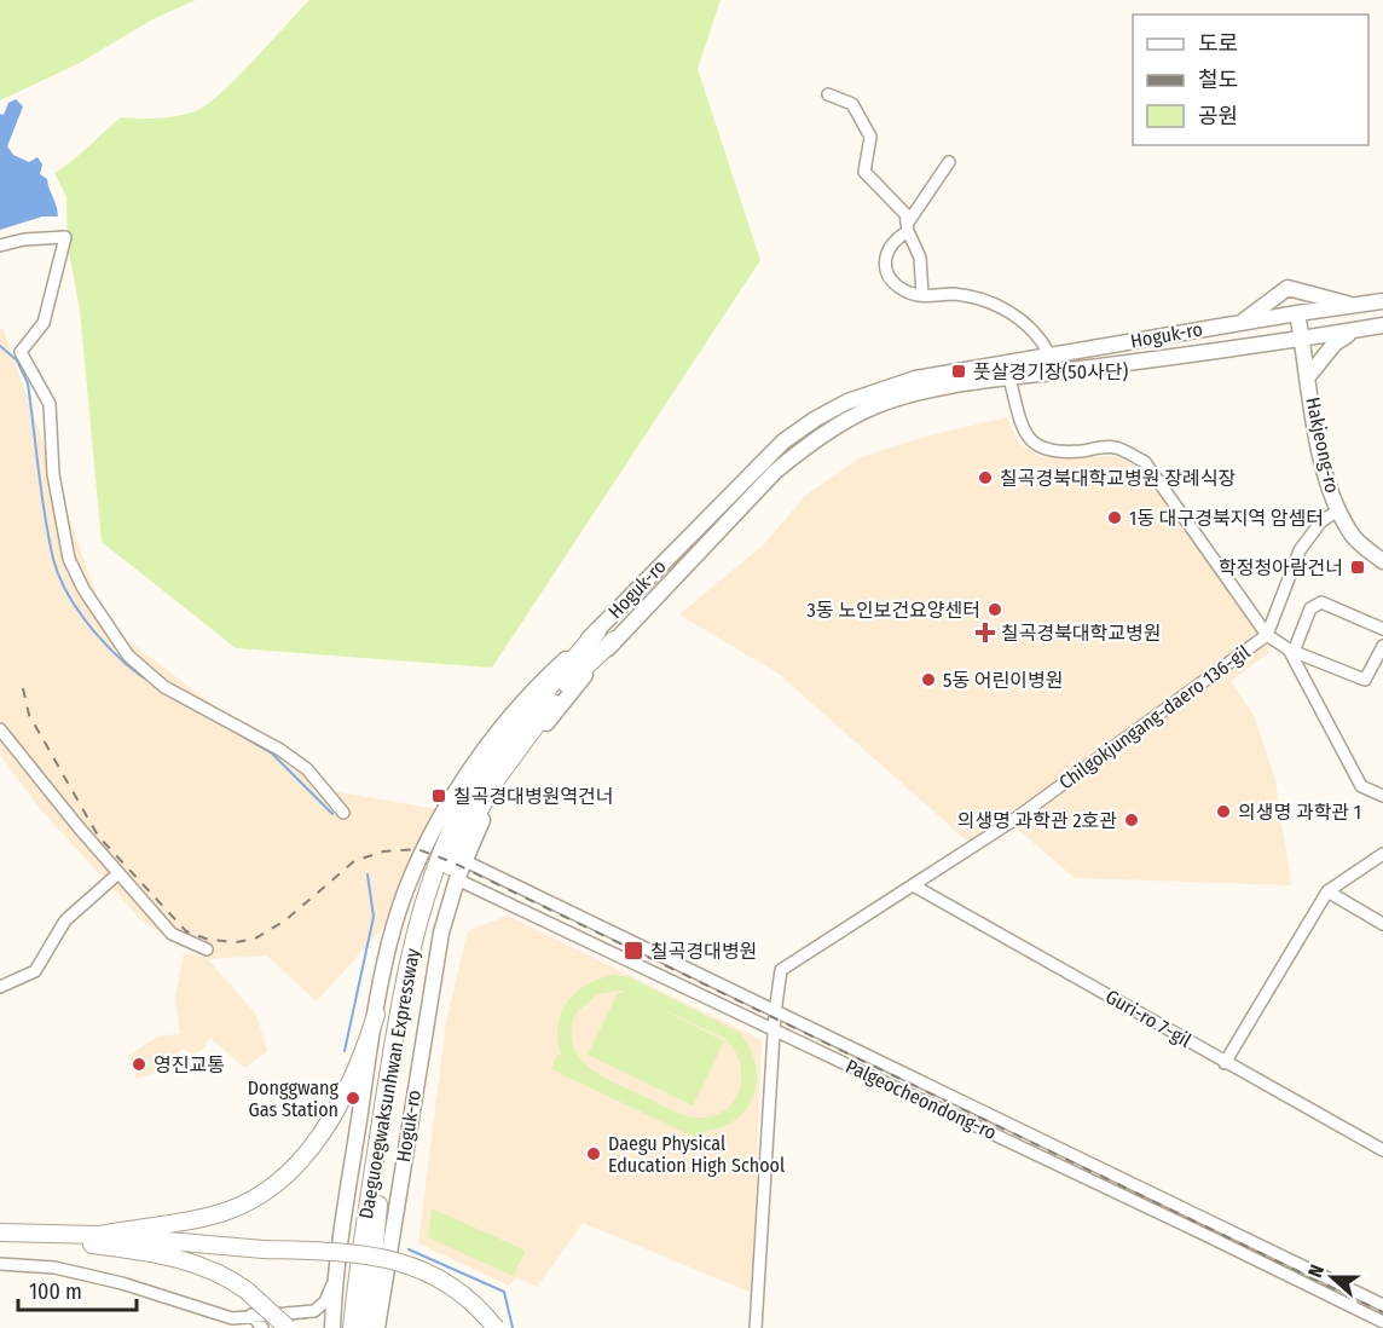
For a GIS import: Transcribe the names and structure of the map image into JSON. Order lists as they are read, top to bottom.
{
  "streets": {
    "highway": ["Daeguoegwaksunhwan Expressway"],
    "main road": ["Hoguk-ro", "Hakjeong-ro"],
    "street": ["Chilgokjungang-daero 136-gil", "Guri-ro 7-gil", "Palgeocheondong-ro"]
  },
  "crossings": [
    ["Hoguk-ro", "Hakjeong-ro"],
    ["Hoguk-ro", "Daeguoegwaksunhwan Expressway"],
    ["Hoguk-ro", "Palgeocheondong-ro"],
    ["Hakjeong-ro", "Chilgokjungang-daero 136-gil"],
    ["Chilgokjungang-daero 136-gil", "Guri-ro 7-gil"],
    ["Chilgokjungang-daero 136-gil", "Palgeocheondong-ro"]
  ],
  "places": {
    "transit": [
      "풋살경기장(50사단)",
      "학정청아람건너",
      "칠곡경대병원역건너",
      "칠곡경대병원"
    ],
    "other": [
      "칠곡경북대학교병원 장례식장",
      "1동 대구경북지역 암셈터",
      "3동 노인보건요양센터",
      "5동 어린이병원",
      "의생명 과학관 1",
      "의생명 과학관 2호관",
      "영진교통",
      "Donggwang Gas Station",
      "Daegu Physical Education High School"
    ],
    "health": ["칠곡경북대학교병원"]
  },
  "legend": ["도로", "철도", "공원"],
  "scale_bar": "100 m",
  "north": "left"
}
